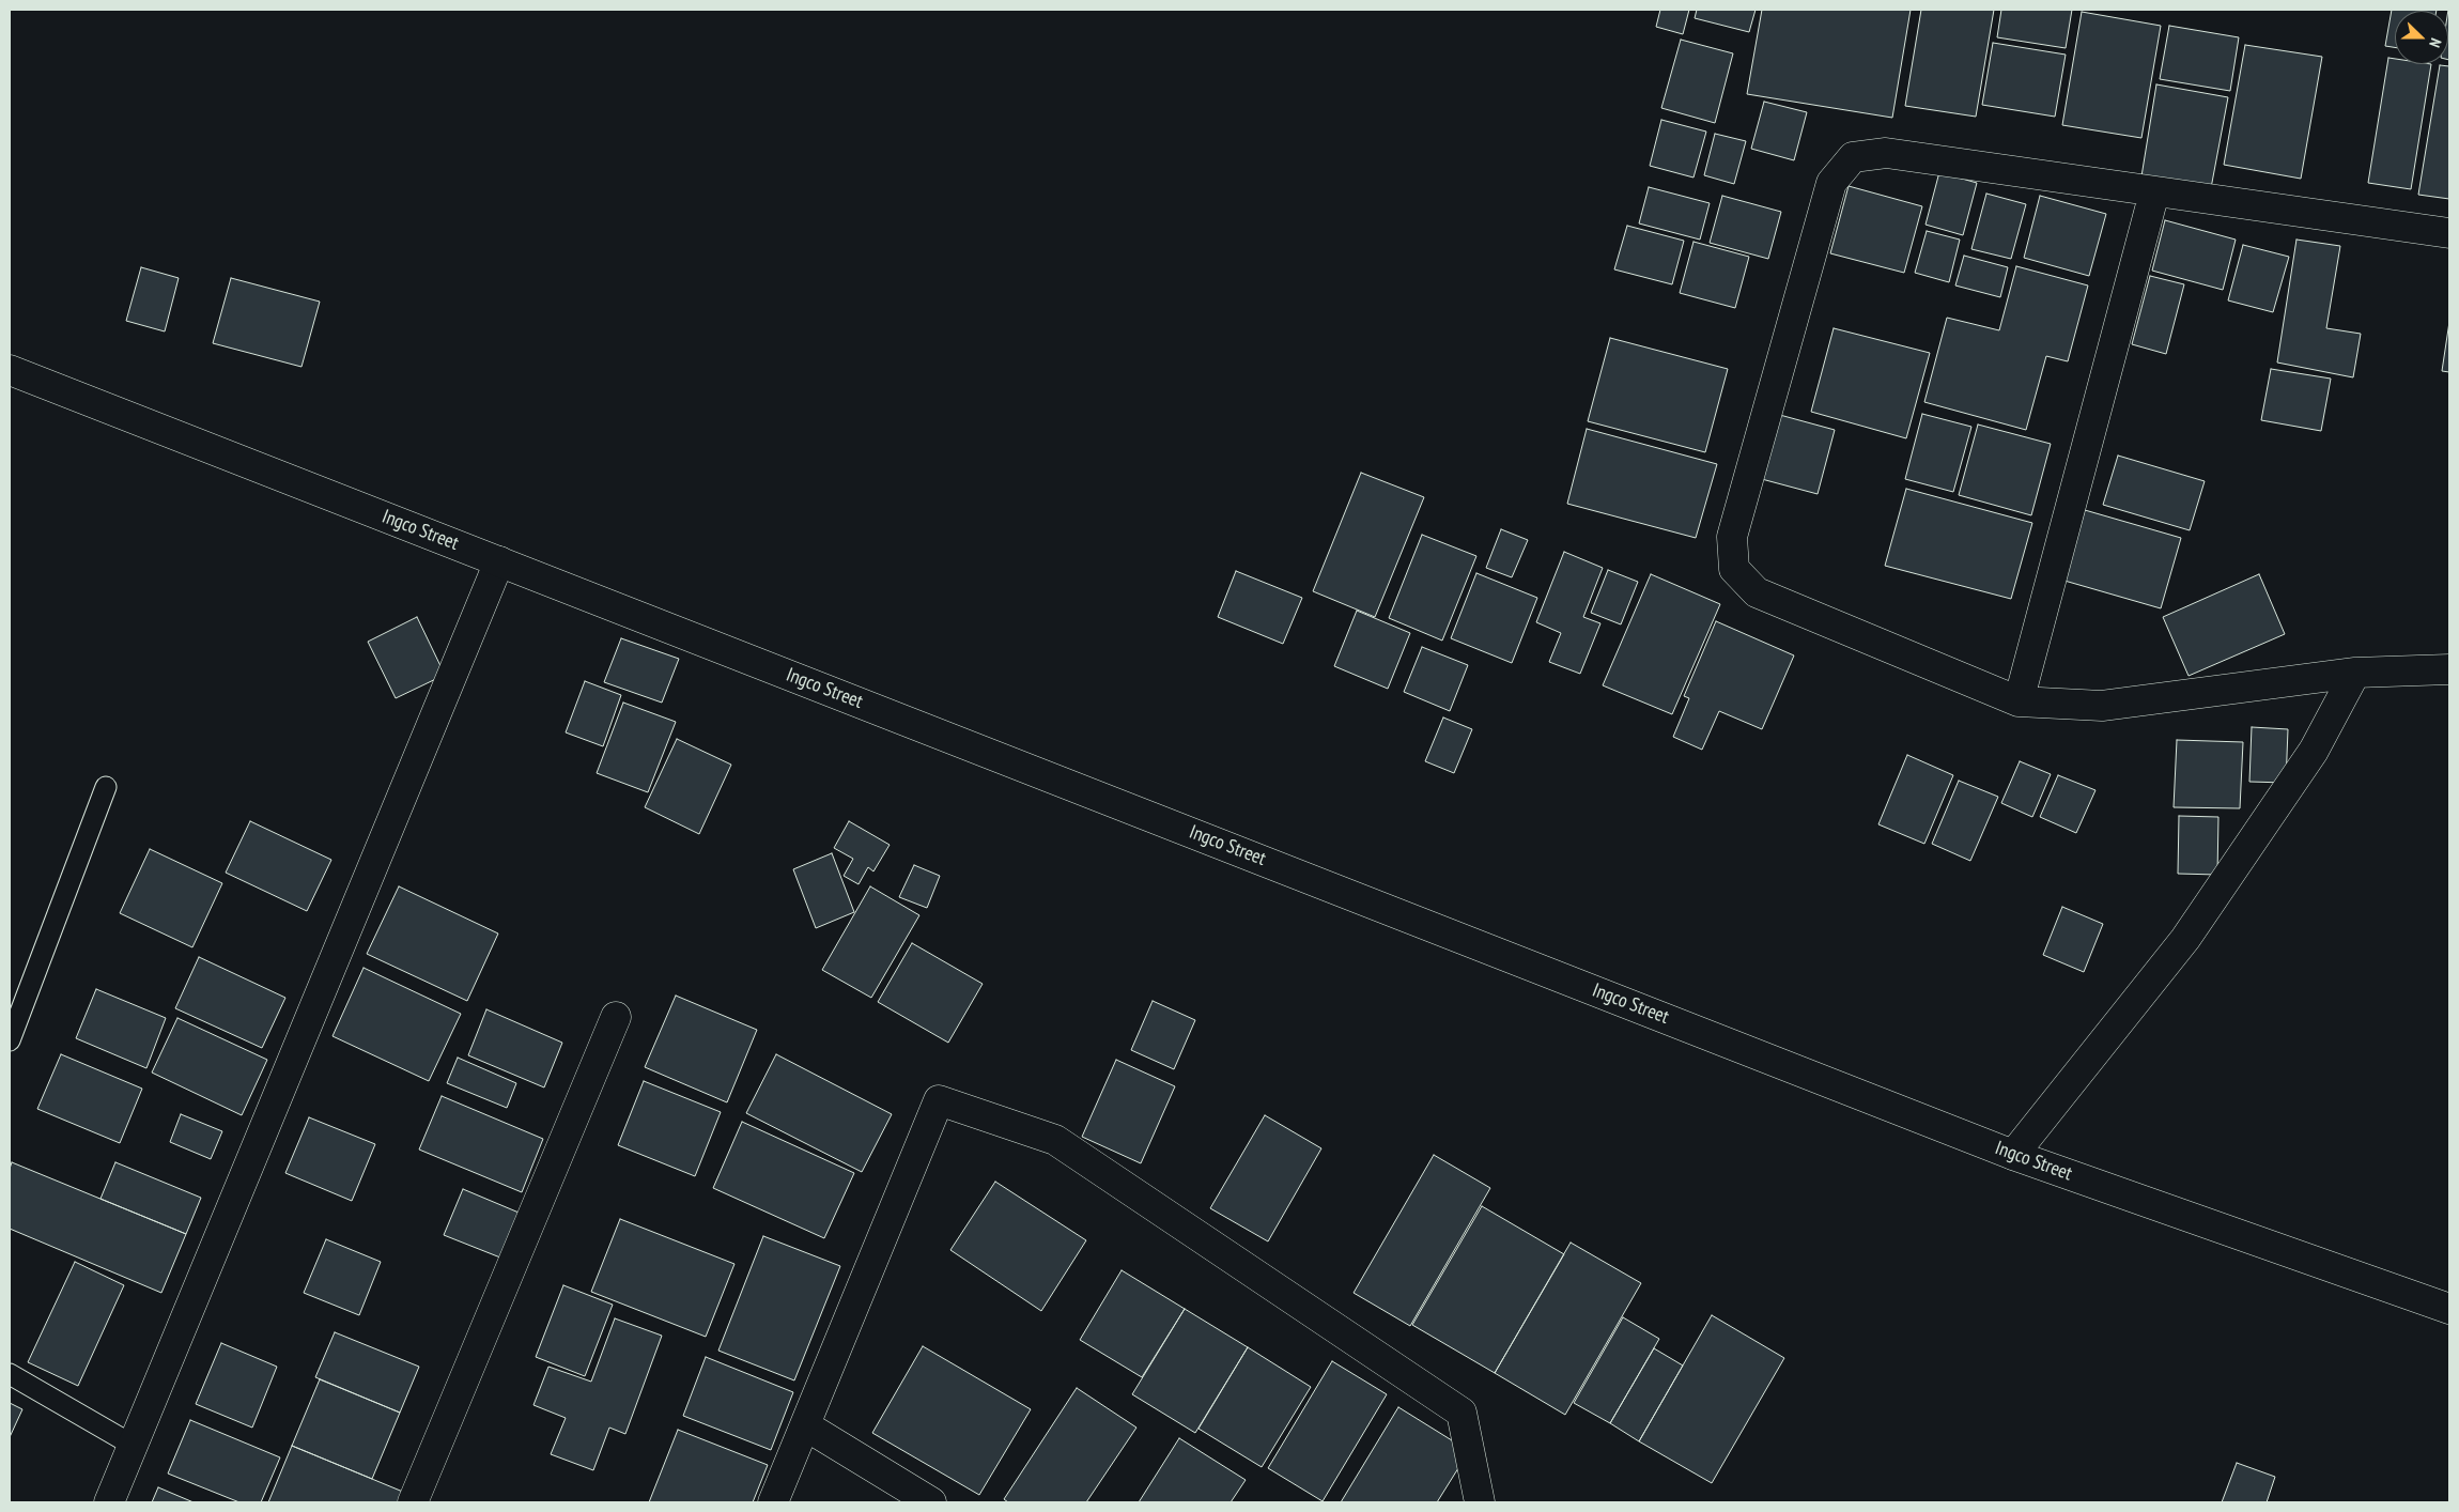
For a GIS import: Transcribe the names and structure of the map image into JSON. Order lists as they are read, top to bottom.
{
  "streets": {
    "street": ["Ingco Street"]
  },
  "north": "right"
}
